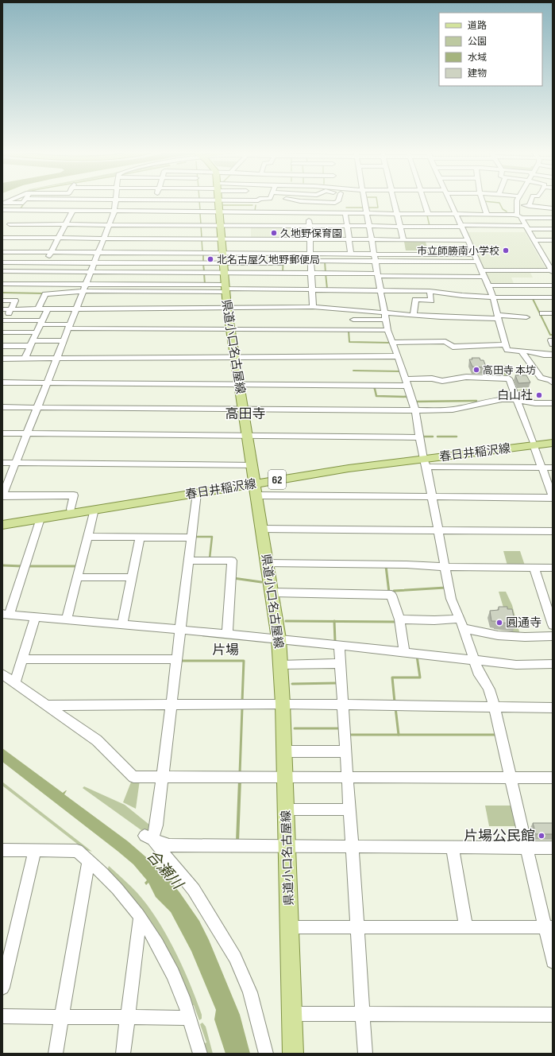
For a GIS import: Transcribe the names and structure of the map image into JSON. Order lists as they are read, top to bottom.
{
  "streets": {
    "main road": ["県道小口名古屋線", "春日井稲沢線", "62"]
  },
  "crossings": [
    ["県道小口名古屋線", "春日井稲沢線"]
  ],
  "districts": ["高田寺", "片場"],
  "water": ["合瀬川"],
  "places": [
    "久地野保育園",
    "市立師勝南小学校",
    "北名古屋久地野郵便局",
    "高田寺 本坊",
    "白山社",
    "圓通寺",
    "片場公民館"
  ],
  "legend": [
    "道路",
    "公園",
    "水域",
    "建物"
  ]
}
